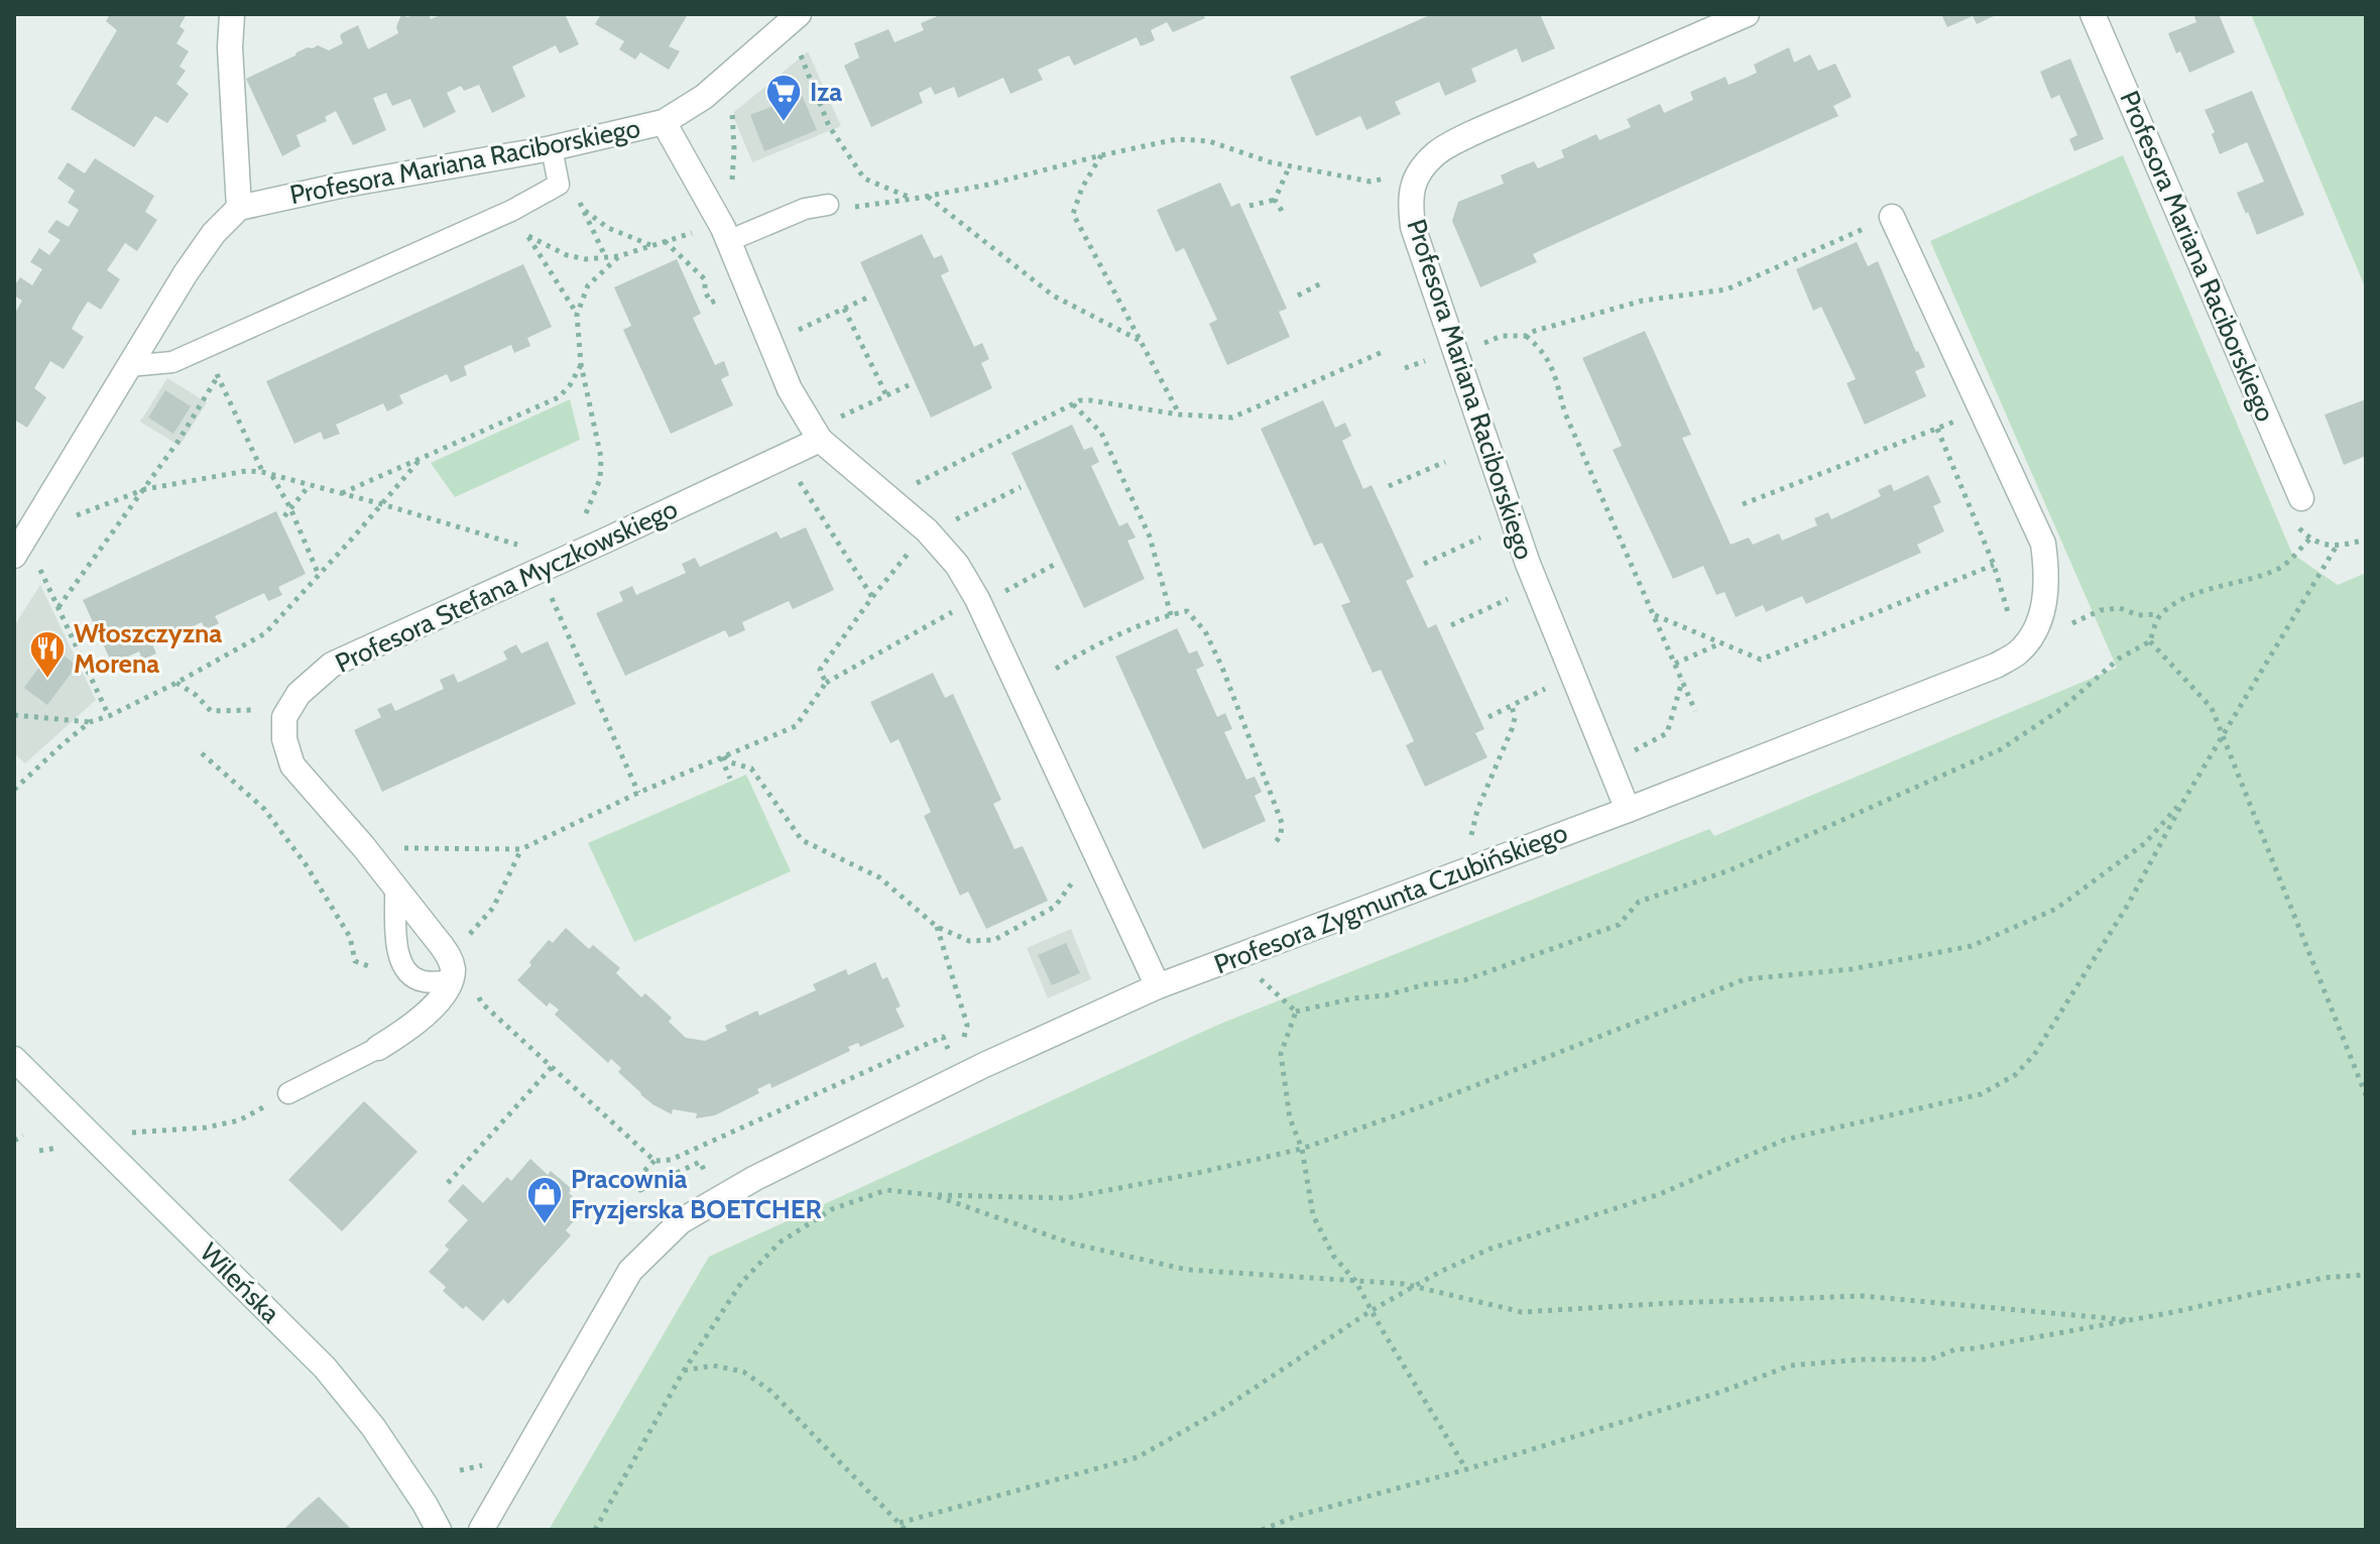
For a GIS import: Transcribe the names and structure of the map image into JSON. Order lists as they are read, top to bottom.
{
  "streets": {
    "street": [
      "Profesora Mariana Raciborskiego",
      "Profesora Stefana Myczkowskiego",
      "Profesora Zygmunta Czubińskiego",
      "Wileńska"
    ]
  },
  "crossings": [
    ["Profesora Mariana Raciborskiego", "Profesora Zygmunta Czubińskiego"]
  ],
  "places": {
    "supermarket": ["Iza"],
    "restaurant": ["Włoszczyzna Morena"],
    "shop": ["Pracownia Fryzjerska BOETCHER"]
  }
}
